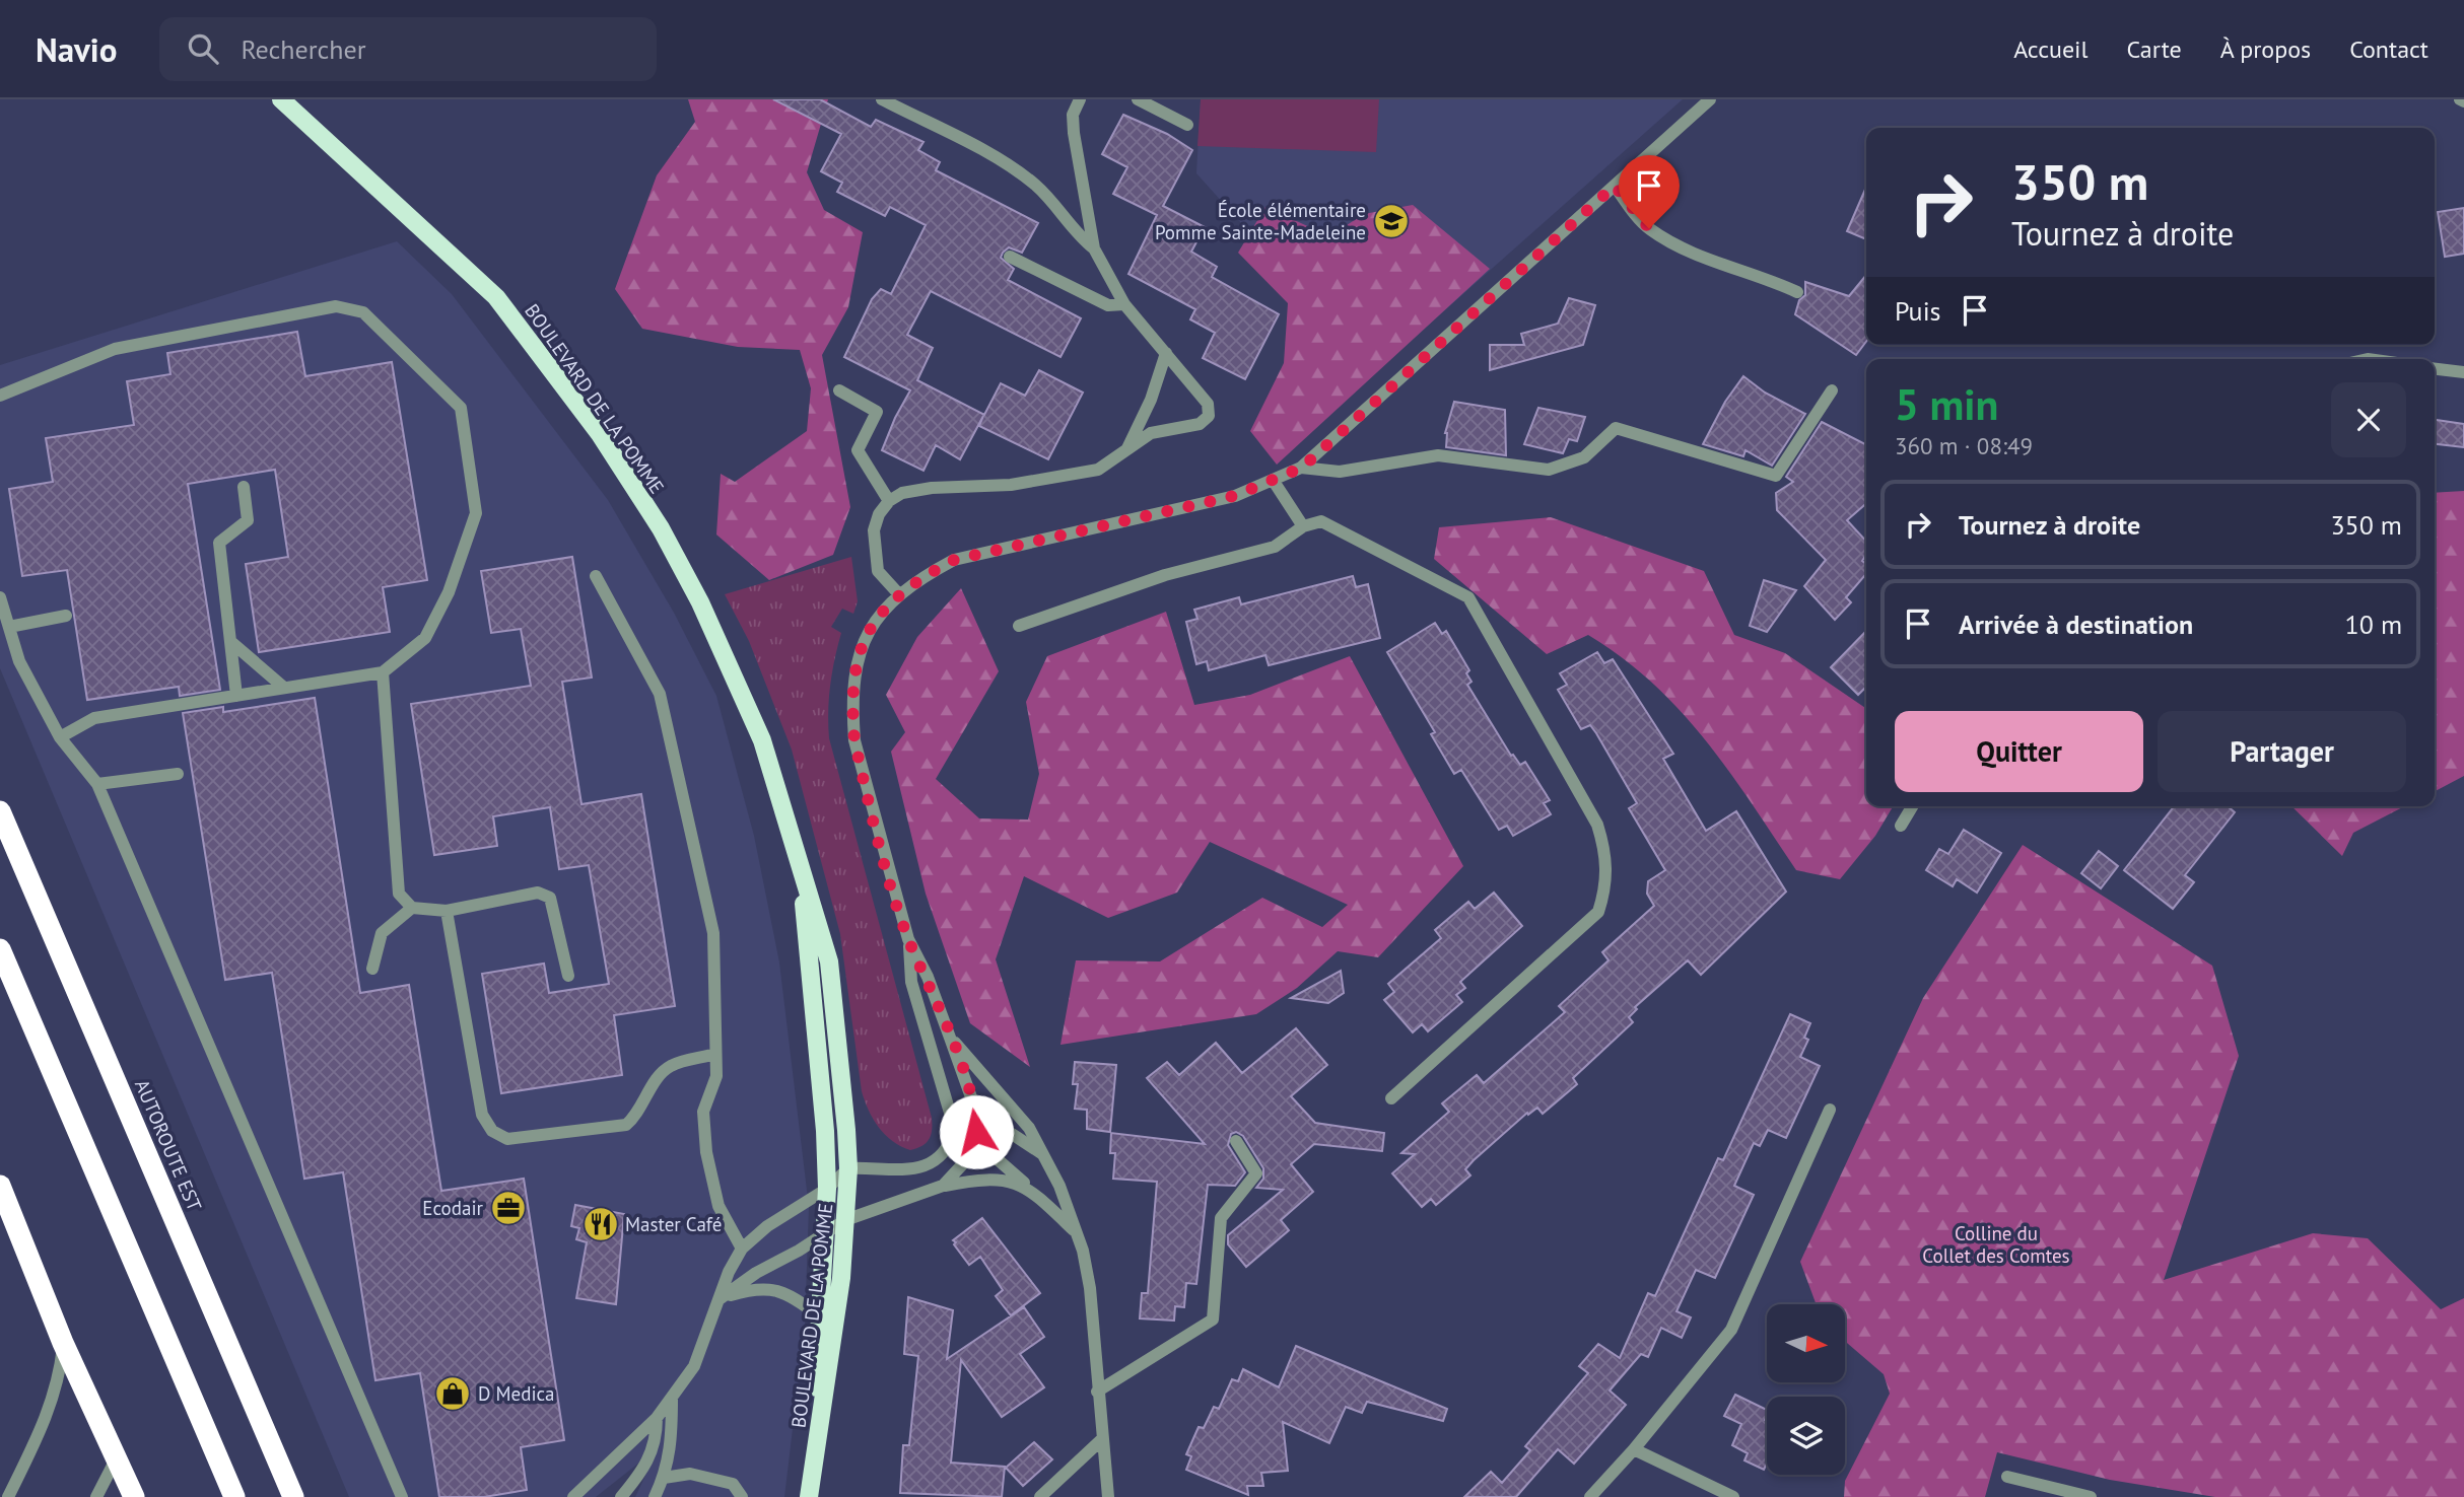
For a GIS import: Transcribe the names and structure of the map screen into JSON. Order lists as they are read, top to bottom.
{
  "streets": {
    "highway": ["AUTOROUTE EST"],
    "main road": ["BOULEVARD DE LA POMME"]
  },
  "parks": ["Colline du Collet des Comtes"],
  "places": {
    "school or university": ["École élémentaire Pomme Sainte-Madeleine"],
    "office": ["Ecodair"],
    "restaurant": ["Master Café"],
    "shop": ["D Medica"]
  },
  "north": "right",
  "page": {
    "header": "Navio",
    "search": "Rechercher",
    "nav": [
      "Accueil",
      "Carte",
      "À propos",
      "Contact"
    ],
    "turn": ["350 m", "Tournez à droite"],
    "then": "Puis",
    "heading": ["5 min", "360 m · 08:49"],
    "list": [
      {
        "name": "Tournez à droite",
        "value": "350 m"
      },
      {
        "name": "Arrivée à destination",
        "value": "10 m"
      }
    ],
    "buttons": ["Quitter", "Partager"]
  }
}
